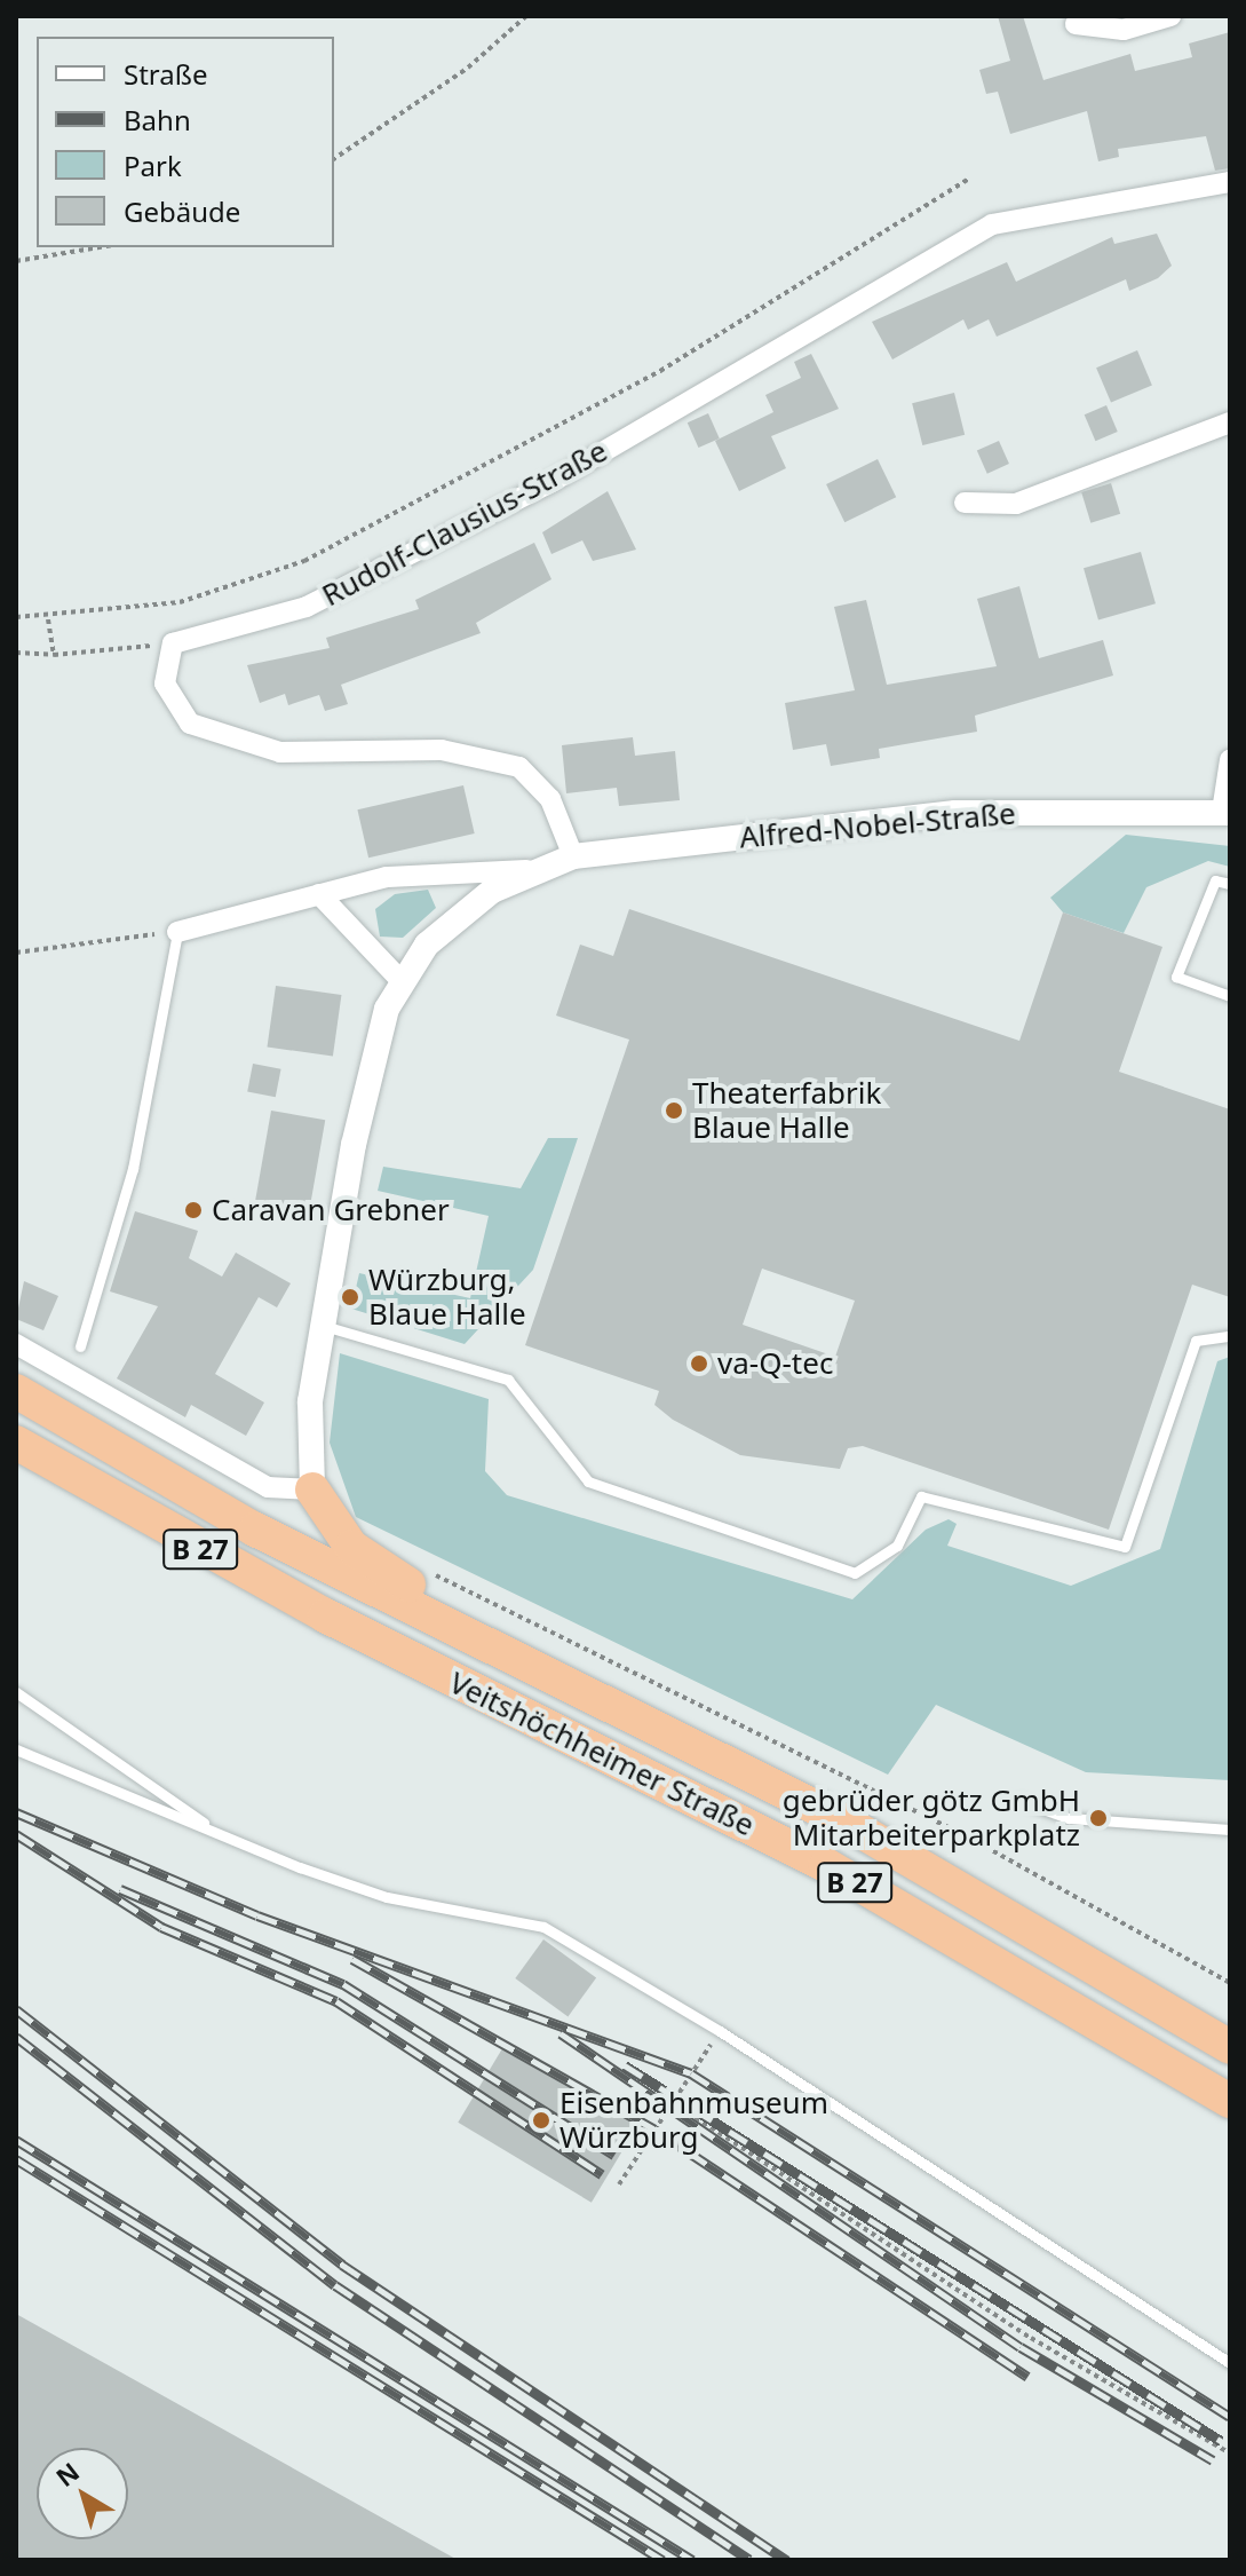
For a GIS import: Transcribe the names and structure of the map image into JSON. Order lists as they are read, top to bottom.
{
  "streets": {
    "highway": ["B 27", "Veitshöchheimer Straße"],
    "street": ["Rudolf-Clausius-Straße", "Alfred-Nobel-Straße"]
  },
  "places": [
    "Theaterfabrik Blaue Halle",
    "Caravan Grebner",
    "Würzburg, Blaue Halle",
    "va-Q-tec",
    "gebrüder götz GmbH Mitarbeiterparkplatz",
    "Eisenbahnmuseum Würzburg"
  ],
  "legend": [
    "Straße",
    "Bahn",
    "Park",
    "Gebäude"
  ],
  "north": "top left"
}
